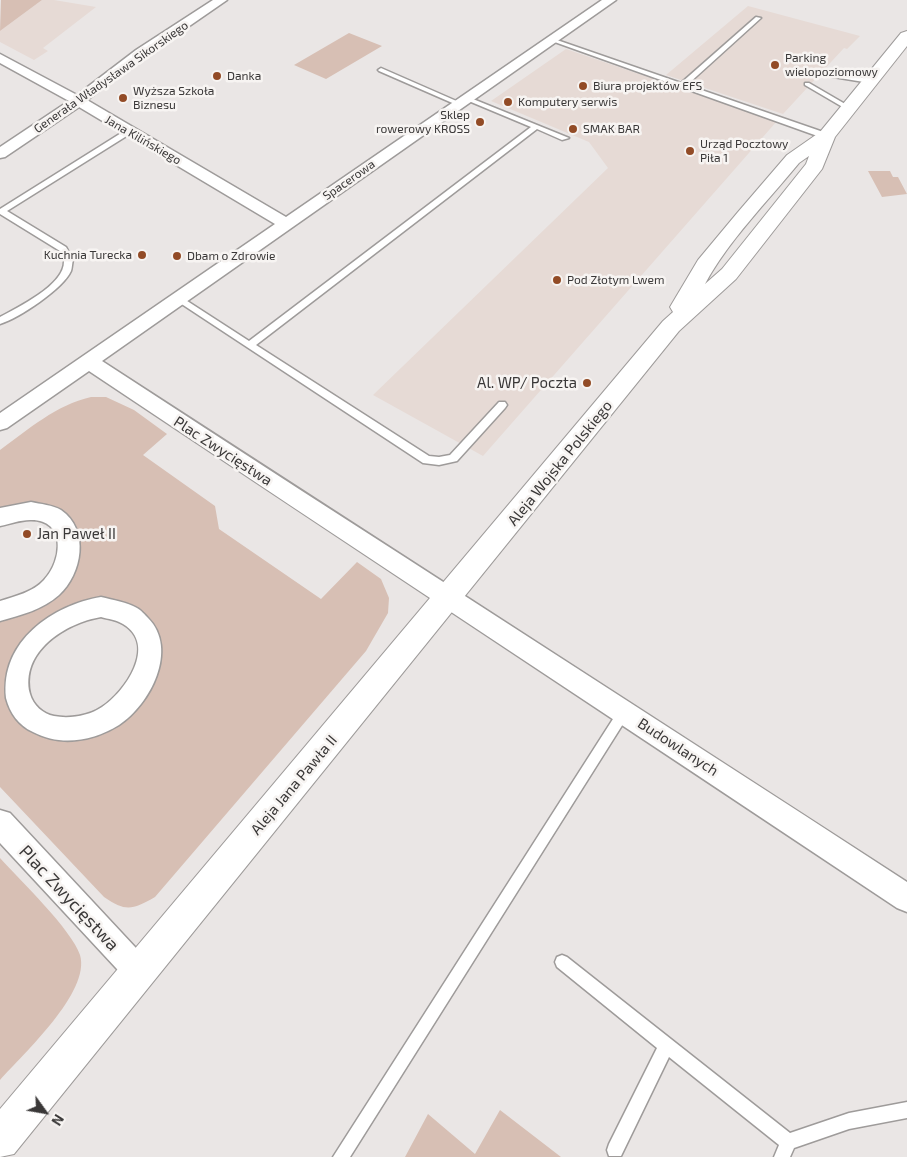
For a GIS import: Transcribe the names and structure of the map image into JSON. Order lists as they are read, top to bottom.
{
  "streets": {
    "main road": ["Aleja Wojska Polskiego", "Aleja Jana Pawła II"],
    "street": [
      "Generała Władysława Sikorskiego",
      "Jana Kilińskiego",
      "Spacerowa",
      "Plac Zwycięstwa",
      "Budowlanych"
    ]
  },
  "crossings": [
    ["Generała Władysława Sikorskiego", "Jana Kilińskiego"],
    ["Jana Kilińskiego", "Spacerowa"],
    ["Spacerowa", "Plac Zwycięstwa"],
    ["Plac Zwycięstwa", "Aleja Wojska Polskiego"],
    ["Plac Zwycięstwa", "Budowlanych"],
    ["Plac Zwycięstwa", "Aleja Jana Pawła II"],
    ["Aleja Wojska Polskiego", "Budowlanych"],
    ["Aleja Wojska Polskiego", "Aleja Jana Pawła II"],
    ["Budowlanych", "Aleja Jana Pawła II"]
  ],
  "places": [
    "Parking wielopoziomowy",
    "Danka",
    "Biura projektów EFS",
    "Wyższa Szkoła Biznesu",
    "Komputery serwis",
    "Sklep rowerowy KROSS",
    "SMAK BAR",
    "Urząd Pocztowy Piła 1",
    "Kuchnia Turecka",
    "Dbam o Zdrowie",
    "Pod Złotym Lwem",
    "Al. WP/ Poczta",
    "Jan Paweł II"
  ],
  "north": "bottom right"
}
